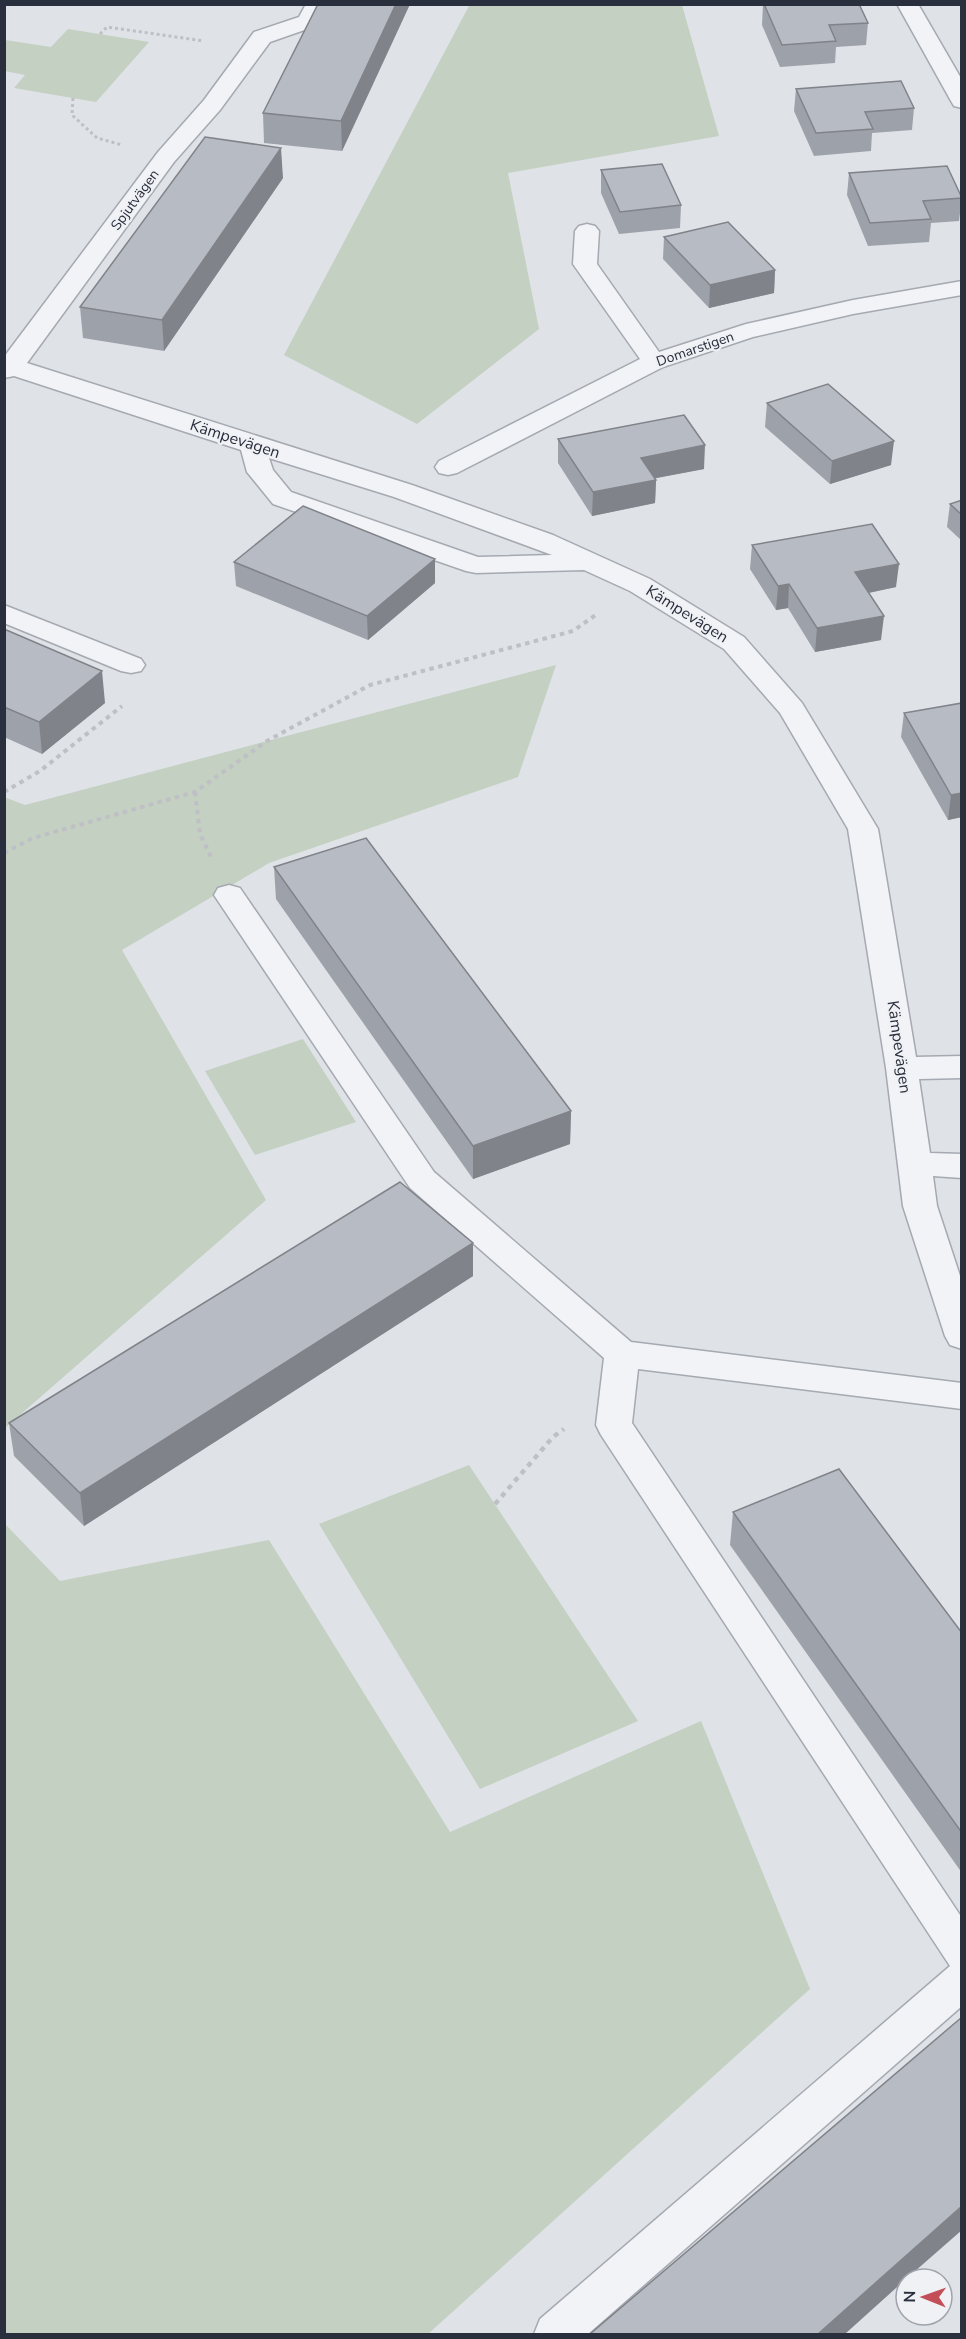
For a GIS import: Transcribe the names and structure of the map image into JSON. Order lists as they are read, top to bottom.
{
  "streets": {
    "street": ["Spjutvägen", "Domarstigen", "Kämpevägen"]
  },
  "crossings": [
    ["Spjutvägen", "Kämpevägen"]
  ],
  "north": "left"
}
